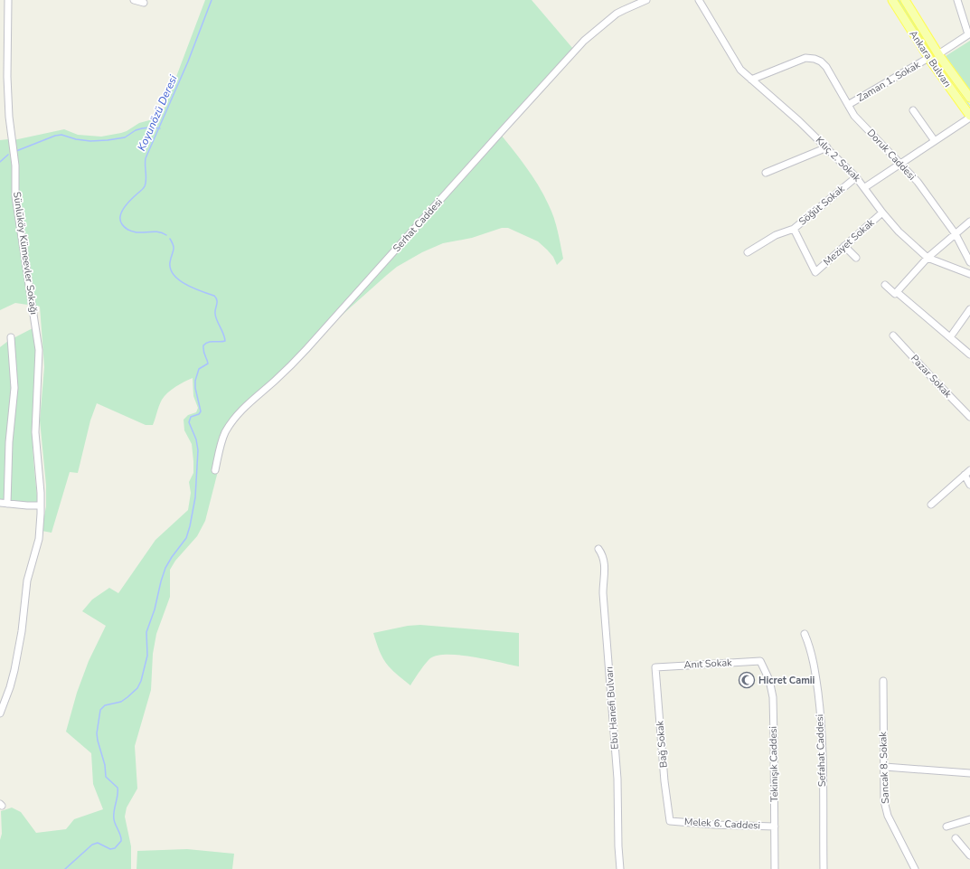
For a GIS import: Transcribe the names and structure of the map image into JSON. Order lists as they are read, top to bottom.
{
  "streets": {
    "main road": ["Ankara Bulvarı"],
    "street": [
      "Zaman 1. Sokak",
      "Doruk Caddesi",
      "Kılıç 2. Sokak",
      "Söğüt Sokak",
      "Serhat Caddesi",
      "Meziyet Sokak",
      "Sünlüköy Kümeevler Sokağı",
      "Pazar Sokak",
      "Anıt Sokak",
      "Ebu Hanefi Bulvarı",
      "Bağ Sokak",
      "Sefahat Caddesi",
      "Tekinışık Caddesi",
      "Sancak 8. Sokak",
      "Melek 6. Caddesi"
    ]
  },
  "crossings": [
    ["Ankara Bulvarı", "Zaman 1. Sokak"],
    ["Zaman 1. Sokak", "Doruk Caddesi"],
    ["Doruk Caddesi", "Kılıç 2. Sokak"],
    ["Kılıç 2. Sokak", "Söğüt Sokak"],
    ["Kılıç 2. Sokak", "Meziyet Sokak"],
    ["Söğüt Sokak", "Meziyet Sokak"],
    ["Anıt Sokak", "Bağ Sokak"],
    ["Anıt Sokak", "Tekinışık Caddesi"],
    ["Bağ Sokak", "Melek 6. Caddesi"],
    ["Tekinışık Caddesi", "Melek 6. Caddesi"]
  ],
  "water": ["Koyunözü Deresi"],
  "places": {
    "mosque": ["Hicret Camii"]
  }
}
